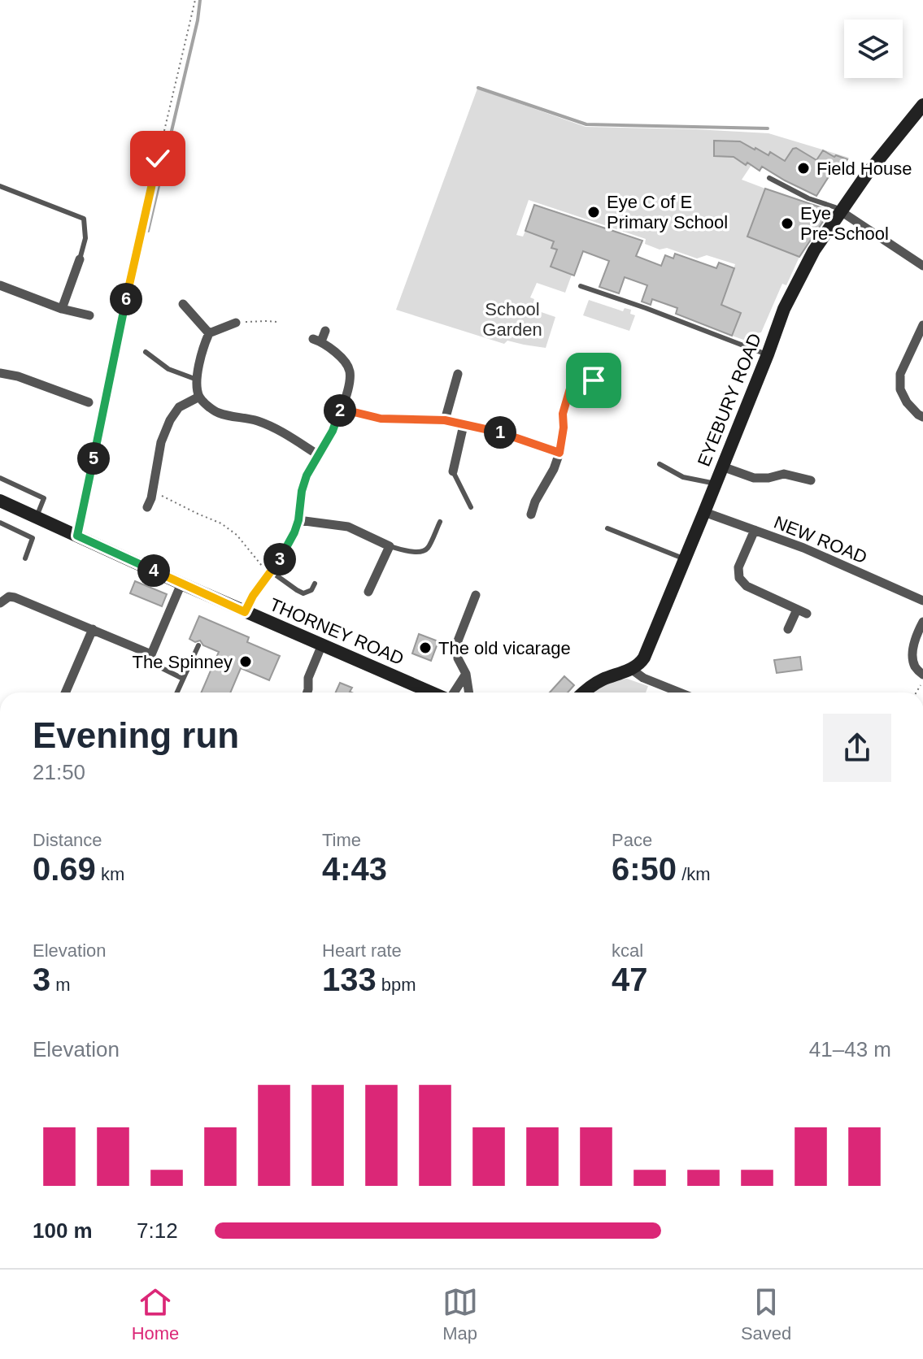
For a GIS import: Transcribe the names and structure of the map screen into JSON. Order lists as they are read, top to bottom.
{
  "streets": {
    "street": ["EYEBURY ROAD", "NEW ROAD", "THORNEY ROAD"]
  },
  "crossings": [
    ["EYEBURY ROAD", "NEW ROAD"]
  ],
  "parks": ["School Garden"],
  "places": [
    "Field House",
    "Eye C of E Primary School",
    "Eye Pre-School",
    "The old vicarage",
    "The Spinney"
  ],
  "page": {
    "pins": [
      "6",
      "2",
      "1",
      "5",
      "3",
      "4"
    ],
    "heading": ["Evening run", "21:50"],
    "stats": [
      ["Distance", "0.69 km"],
      ["Time", "4:43"],
      ["Pace", "6:50 /km"],
      ["Elevation", "3 m"],
      ["Heart rate", "133 bpm"],
      ["kcal", "47"]
    ],
    "chart": ["Elevation", "41–43 m"],
    "list": [
      {
        "name": "100 m",
        "note": "7:12"
      }
    ],
    "tabs": ["Home", "Map", "Saved"]
  }
}
